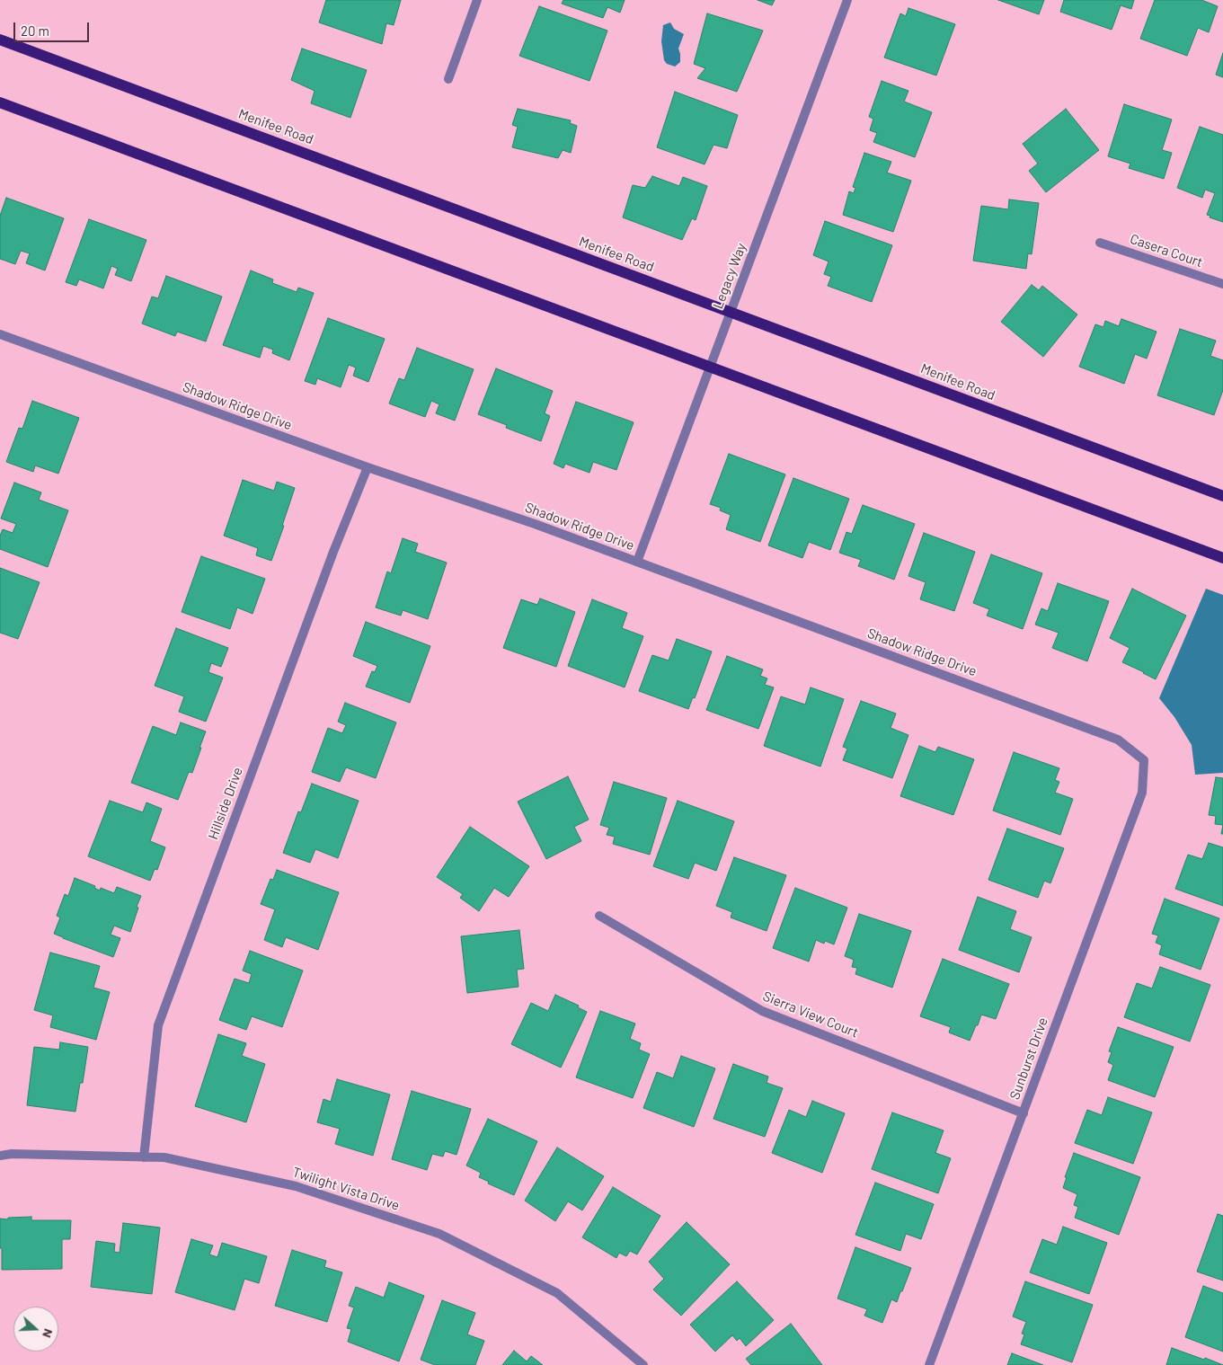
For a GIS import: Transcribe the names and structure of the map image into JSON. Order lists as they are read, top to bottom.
{
  "streets": {
    "main road": ["Menifee Road"],
    "street": [
      "Casera Court",
      "Legacy Way",
      "Shadow Ridge Drive",
      "Hillside Drive",
      "Sierra View Court",
      "Sunburst Drive",
      "Twilight Vista Drive"
    ]
  },
  "crossings": [
    ["Menifee Road", "Legacy Way"],
    ["Legacy Way", "Shadow Ridge Drive"],
    ["Shadow Ridge Drive", "Hillside Drive"],
    ["Shadow Ridge Drive", "Sunburst Drive"],
    ["Hillside Drive", "Twilight Vista Drive"],
    ["Sierra View Court", "Sunburst Drive"]
  ],
  "scale_bar": "20 m",
  "north": "right"
}
